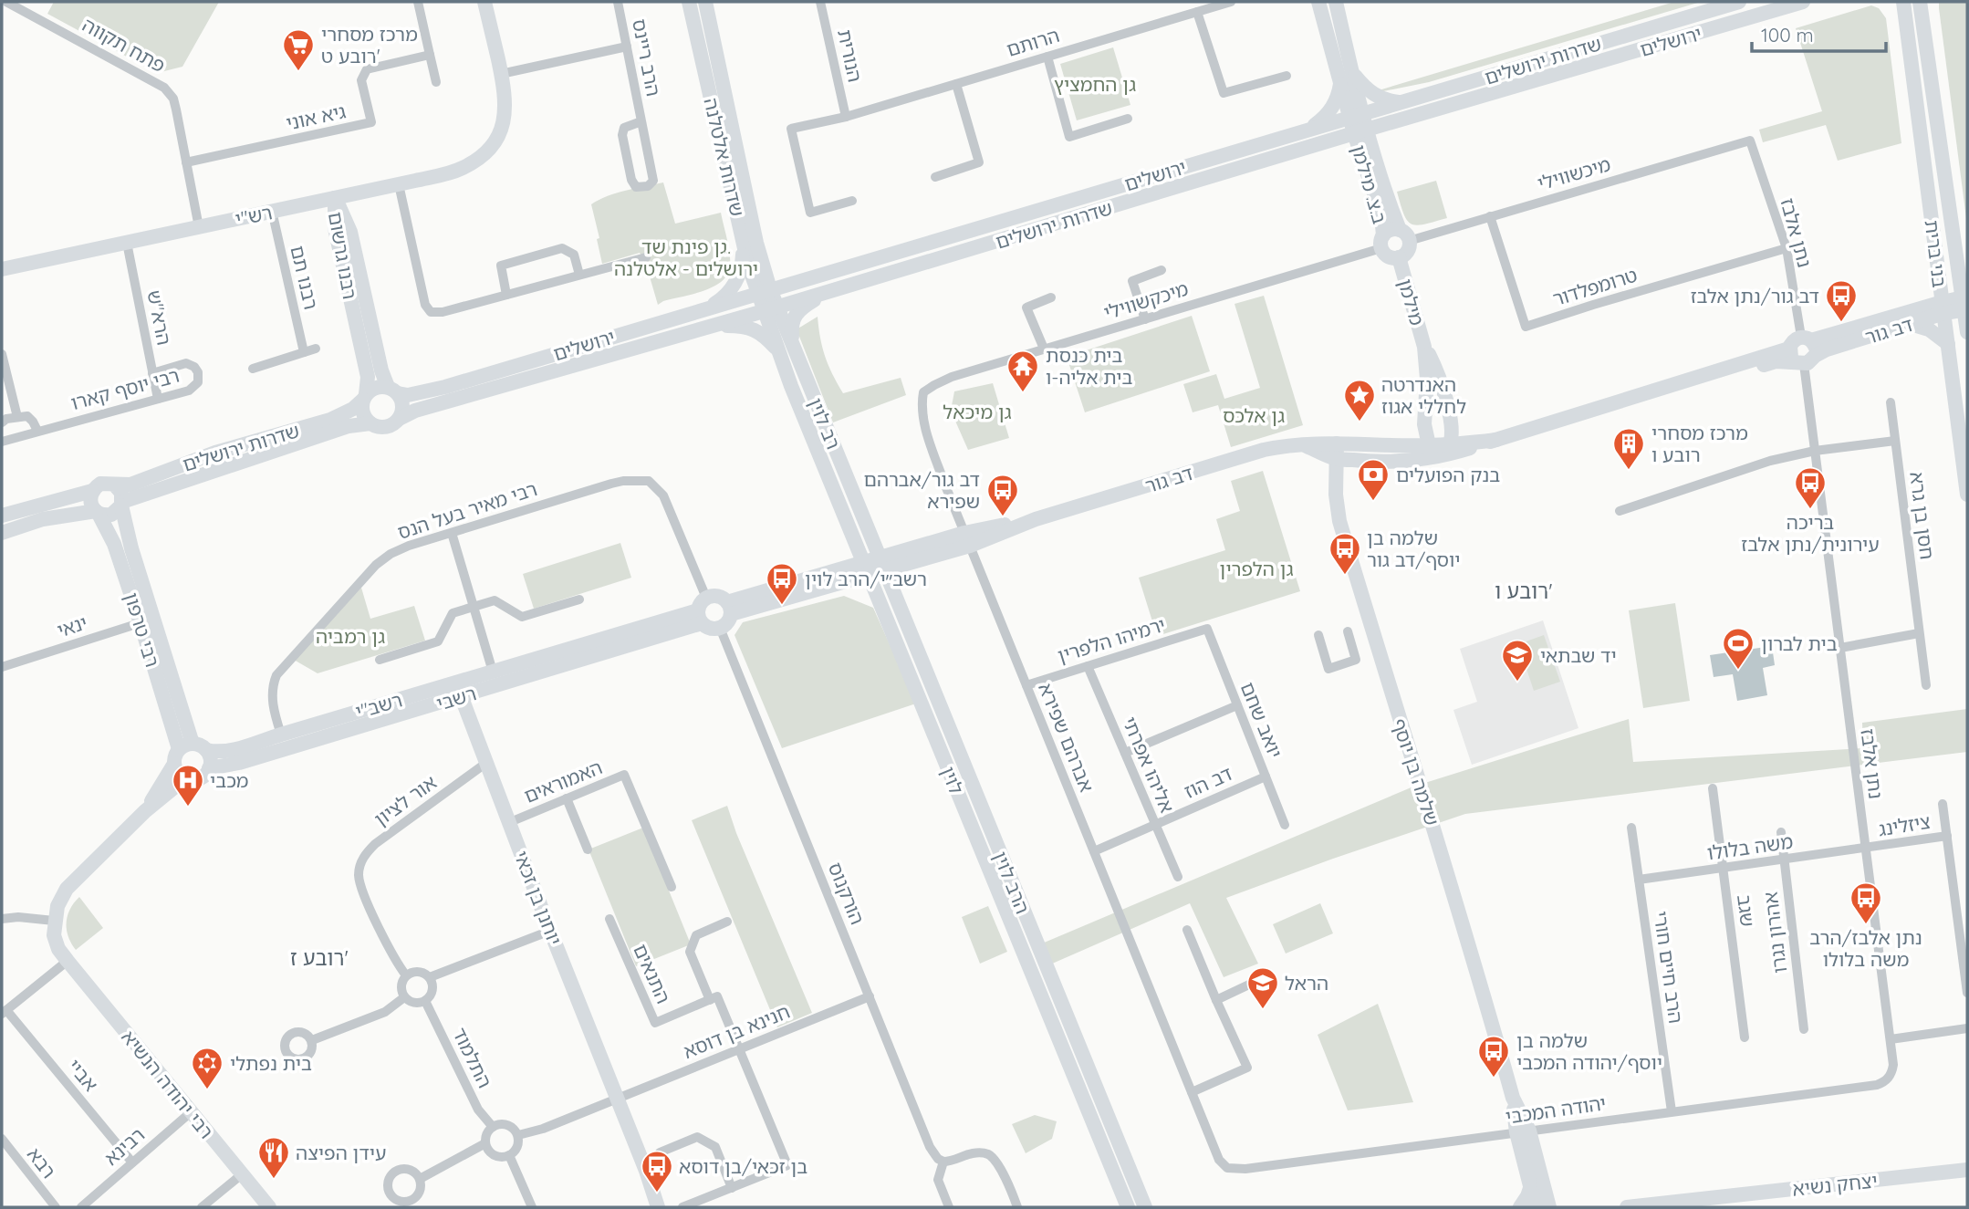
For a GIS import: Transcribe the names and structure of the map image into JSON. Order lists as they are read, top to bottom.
{
  "streets": {
    "main road": [
      "ירושלים",
      "שדרות ירושלים",
      "שדרות אלטלנה",
      "ב.צ. מילמן",
      "רש\"י",
      "בני ברית",
      "רבנו גרשום",
      "מילמן",
      "דב גור",
      "רב לוין",
      "רבי טרפון",
      "רשבי",
      "רשב\"י",
      "שלמה בן יוסף",
      "לוין",
      "הרב לוין",
      "יוחנן בן זכאי",
      "רבי יהודה הנשיא",
      "יצחק נשיא"
    ],
    "street": [
      "הרותם",
      "פתח תקווה",
      "הנורית",
      "הרב ריינס",
      "גיא אוני",
      "מיכשווילי",
      "נתן אלבז",
      "רבנו תם",
      "טרומפלדור",
      "מיכקשווילי",
      "הרא\"ש",
      "רבי יוסף קארו",
      "רבי מאיר בעל הנס",
      "חסן בן גרא",
      "ינאי",
      "ירמיהו הלפרין",
      "יואב שחם",
      "אברהם שפירא",
      "אליהו אפרתי",
      "האמוראים",
      "דב הוז",
      "אור לציון",
      "ציזלינג",
      "משה בלולו",
      "הורקנוס",
      "שגב",
      "אהרון נגרו",
      "הרב חיים חורי",
      "התנאים",
      "חנינא בן דוסא",
      "התלמוד",
      "אביי",
      "יהודה המכבי",
      "רבינא",
      "רבא"
    ]
  },
  "crossings": [
    ["ירושלים", "שדרות ירושלים"],
    ["ירושלים", "שדרות אלטלנה"],
    ["ירושלים", "רבנו גרשום"],
    ["הרותם", "הנורית"],
    ["פתח תקווה", "גיא אוני"],
    ["פתח תקווה", "רש\"י"],
    ["שדרות ירושלים", "שדרות אלטלנה"],
    ["שדרות ירושלים", "ב.צ. מילמן"],
    ["שדרות ירושלים", "רבנו גרשום"],
    ["שדרות ירושלים", "רב לוין"],
    ["שדרות ירושלים", "רבי טרפון"],
    ["שדרות ירושלים", "לוין"],
    ["שדרות אלטלנה", "רב לוין"],
    ["שדרות אלטלנה", "לוין"],
    ["מיכשווילי", "ב.צ. מילמן"],
    ["מיכשווילי", "נתן אלבז"],
    ["מיכשווילי", "טרומפלדור"],
    ["מיכשווילי", "מיכקשווילי"],
    ["מיכשווילי", "מילמן"],
    ["ב.צ. מילמן", "מיכקשווילי"],
    ["ב.צ. מילמן", "מילמן"],
    ["רש\"י", "רבנו גרשום"],
    ["רש\"י", "רבנו תם"],
    ["רש\"י", "הרא\"ש"],
    ["נתן אלבז", "טרומפלדור"],
    ["נתן אלבז", "דב גור"],
    ["נתן אלבז", "ציזלינג"],
    ["נתן אלבז", "משה בלולו"],
    ["נתן אלבז", "יהודה המכבי"],
    ["בני ברית", "דב גור"],
    ["מיכקשווילי", "מילמן"],
    ["מיכקשווילי", "אברהם שפירא"],
    ["הרא\"ש", "רבי יוסף קארו"],
    ["דב גור", "רב לוין"],
    ["דב גור", "אברהם שפירא"],
    ["דב גור", "שלמה בן יוסף"],
    ["דב גור", "הרב לוין"],
    ["רב לוין", "לוין"],
    ["רב לוין", "הרב לוין"],
    ["רבי מאיר בעל הנס", "רשבי"],
    ["רבי מאיר בעל הנס", "רשב\"י"],
    ["רבי מאיר בעל הנס", "הורקנוס"],
    ["ינאי", "רבי טרפון"],
    ["רבי טרפון", "רשב\"י"],
    ["ירמיהו הלפרין", "יואב שחם"],
    ["ירמיהו הלפרין", "אברהם שפירא"],
    ["ירמיהו הלפרין", "אליהו אפרתי"],
    ["רשבי", "רשב\"י"],
    ["רשבי", "הורקנוס"],
    ["רשבי", "יוחנן בן זכאי"],
    ["רשב\"י", "הורקנוס"],
    ["רשב\"י", "יוחנן בן זכאי"],
    ["יואב שחם", "דב הוז"],
    ["אברהם שפירא", "דב הוז"],
    ["אברהם שפירא", "יהודה המכבי"],
    ["אליהו אפרתי", "דב הוז"],
    ["שלמה בן יוסף", "יהודה המכבי"],
    ["האמוראים", "יוחנן בן זכאי"],
    ["אור לציון", "יוחנן בן זכאי"],
    ["אור לציון", "התלמוד"],
    ["ציזלינג", "משה בלולו"],
    ["משה בלולו", "שגב"],
    ["משה בלולו", "אהרון נגרו"],
    ["משה בלולו", "הרב חיים חורי"],
    ["הורקנוס", "חנינא בן דוסא"],
    ["יוחנן בן זכאי", "חנינא בן דוסא"],
    ["הרב חיים חורי", "יהודה המכבי"],
    ["חנינא בן דוסא", "התלמוד"],
    ["אביי", "רבינא"],
    ["רבי יהודה הנשיא", "רבינא"]
  ],
  "districts": ["רובע ו'", "רובע ז'"],
  "parks": [
    "גן החמציץ",
    "גן פינת שד. ירושלים - אלטלנה",
    "גן מיכאל",
    "גן אלכס",
    "גן הלפרין",
    "גן רמביה"
  ],
  "places": {
    "supermarket": ["מרכז מסחרי רובע ט'"],
    "bus stop": [
      "דב גור/נתן אלבז",
      "בריכה עירונית/נתן אלבז",
      "דב גור/אברהם שפירא",
      "שלמה בן יוסף/דב גור",
      "רשב״י/הרב לוין",
      "נתן אלבז/הרב משה בלולו",
      "שלמה בן יוסף/יהודה המכבי",
      "בן זכאי/בן דוסא"
    ],
    "temple": ["בית כנסת בית אליה-ו"],
    "place": ["האנדרטה לחללי אגוז"],
    "building": ["מרכז מסחרי רובע ו"],
    "bank": ["בנק הפועלים"],
    "sports": ["בית לברון"],
    "school or university": ["יד שבתאי", "הראל"],
    "hospital": ["מכבי"],
    "synagogue": ["בית נפתלי"],
    "restaurant": ["עידן הפיצה"]
  },
  "scale_bar": "100 m"
}
